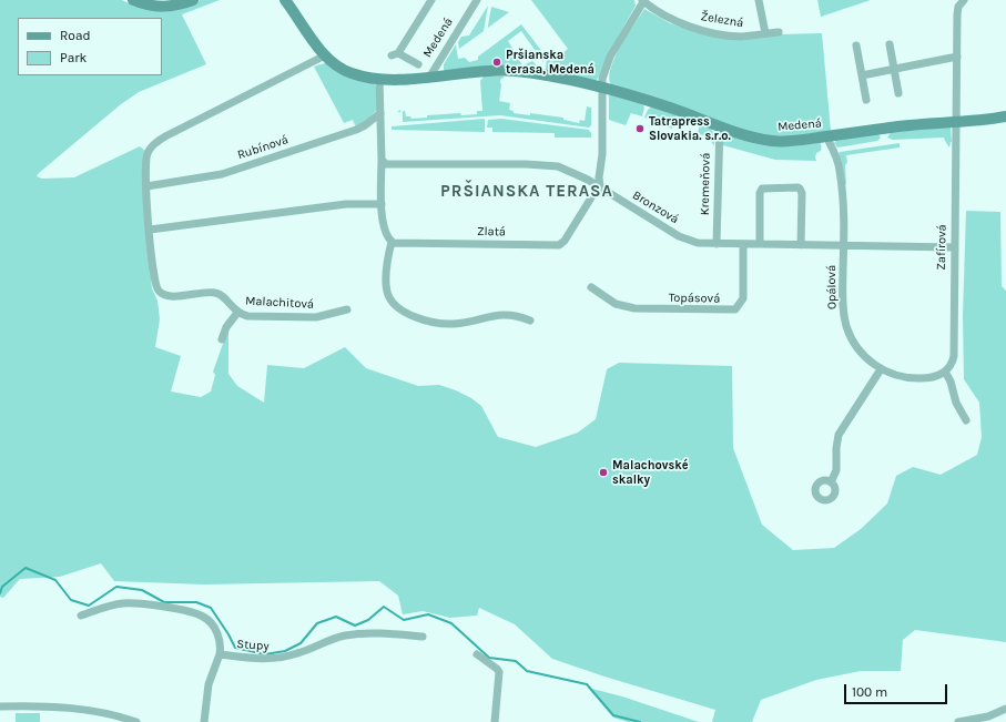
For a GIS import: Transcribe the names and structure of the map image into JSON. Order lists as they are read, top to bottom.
{
  "streets": {
    "street": [
      "Železná",
      "Medená",
      "Rubínová",
      "Kremeňová",
      "Bronzová",
      "Zlatá",
      "Zafírová",
      "Opálová",
      "Topásová",
      "Malachitová",
      "Stupy"
    ]
  },
  "crossings": [
    ["Medená", "Kremeňová"],
    ["Medená", "Zafírová"],
    ["Kremeňová", "Bronzová"],
    ["Bronzová", "Zlatá"],
    ["Bronzová", "Zafírová"],
    ["Bronzová", "Opálová"],
    ["Bronzová", "Topásová"],
    ["Zafírová", "Opálová"]
  ],
  "districts": ["PRŠIANSKA TERASA"],
  "places": ["Pršianska terasa, Medená", "Tatrapress Slovakia. s.r.o.", "Malachovské skalky"],
  "legend": ["Road", "Park"],
  "scale_bar": "100 m"
}
